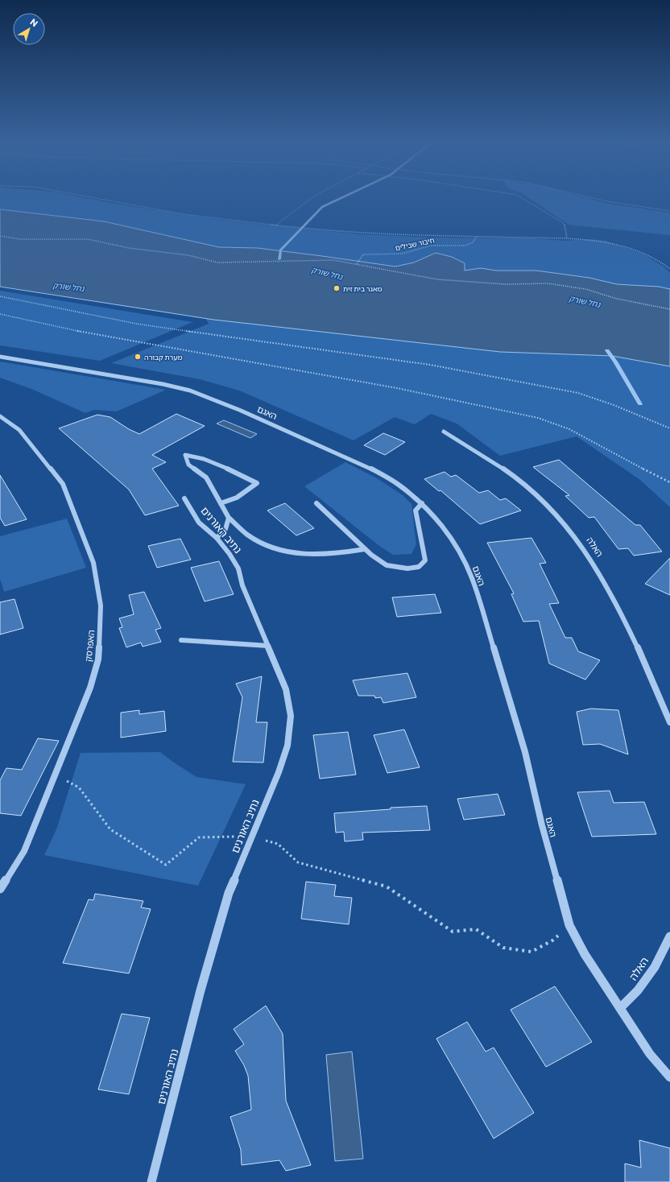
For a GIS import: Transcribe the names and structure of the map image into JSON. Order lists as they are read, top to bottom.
{
  "streets": {
    "street": [
      "האגם",
      "נתיב האורנים",
      "האלה",
      "האפרסק"
    ],
    "path": ["חיבור שבילים"]
  },
  "crossings": [
    ["האגם", "האלה"]
  ],
  "water": ["נחל שורק"],
  "places": ["מאגר בית זית", "מערת קבורה"],
  "north": "top right"
}
